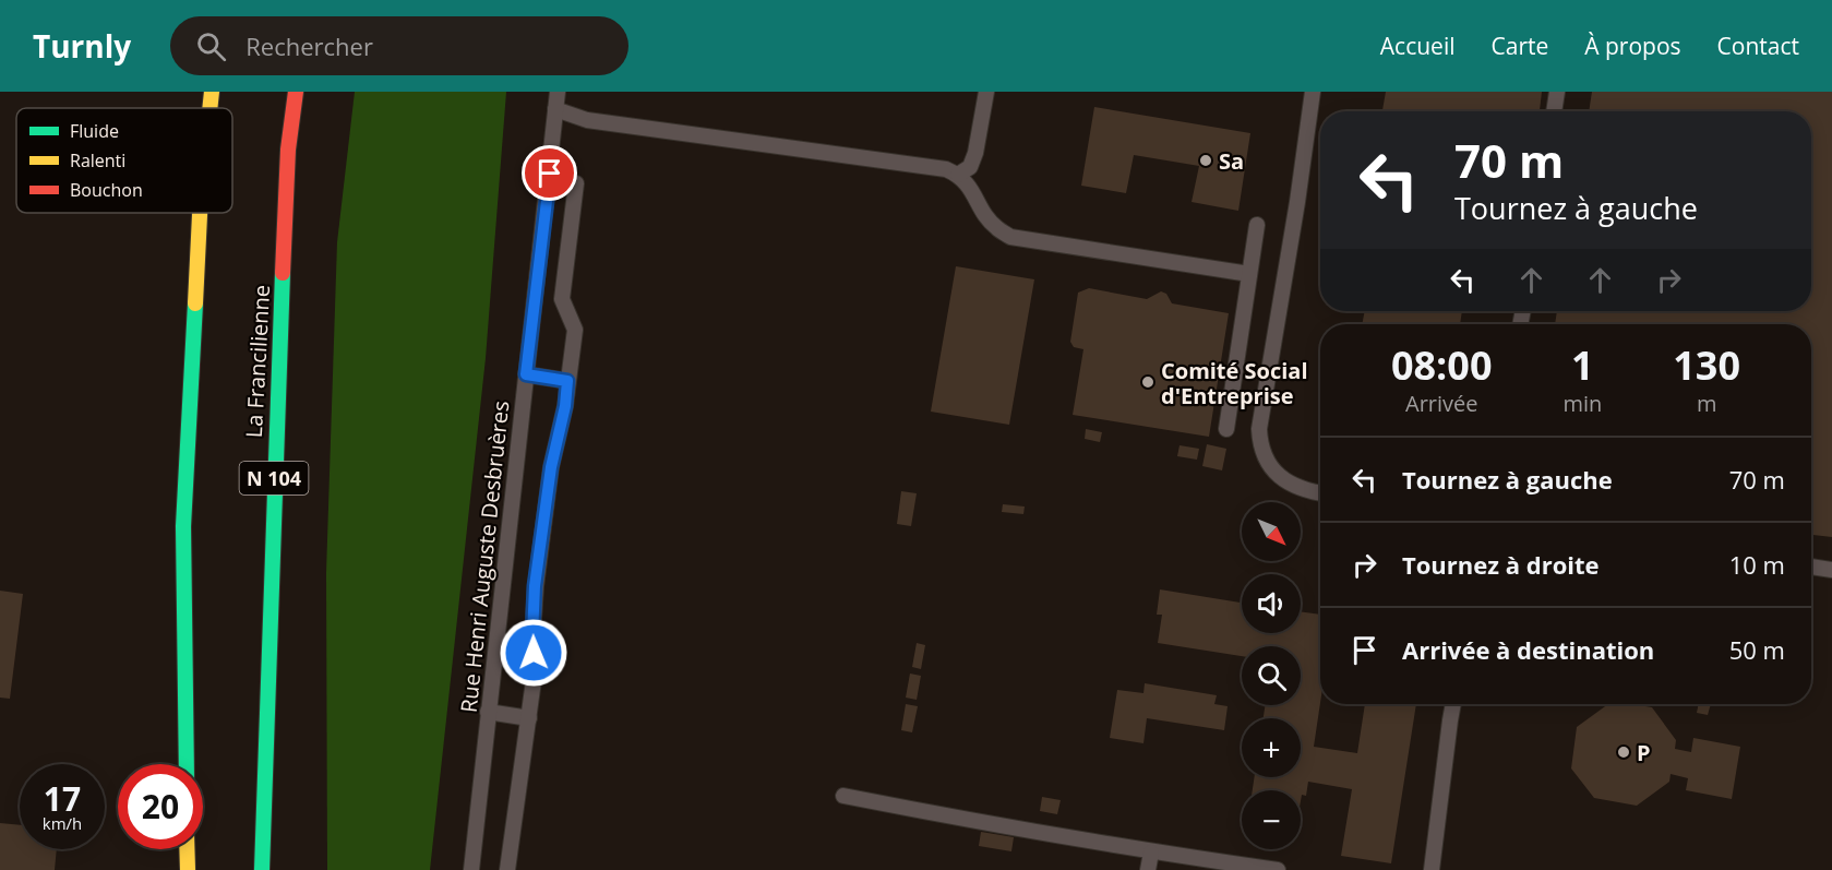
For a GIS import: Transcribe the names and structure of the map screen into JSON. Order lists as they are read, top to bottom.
{
  "streets": {
    "highway": ["La Francilienne", "N 104"],
    "lane": ["Rue Henri Auguste Desbruères"]
  },
  "places": ["Sa", "Comité Social d'Entreprise", "P"],
  "legend": ["Fluide", "Ralenti", "Bouchon"],
  "north": "bottom right",
  "page": {
    "header": "Turnly",
    "search": "Rechercher",
    "nav": [
      "Accueil",
      "Carte",
      "À propos",
      "Contact"
    ],
    "turn": ["70 m", "Tournez à gauche"],
    "eta": [
      "08:00",
      "Arrivée",
      "1",
      "min",
      "130",
      "m"
    ],
    "list": [
      {
        "name": "Tournez à gauche",
        "value": "70 m"
      },
      {
        "name": "Tournez à droite",
        "value": "10 m"
      },
      {
        "name": "Arrivée à destination",
        "value": "50 m"
      }
    ],
    "map_buttons": ["+", "−"],
    "speed": "17 km/h",
    "limit": "20"
  }
}
